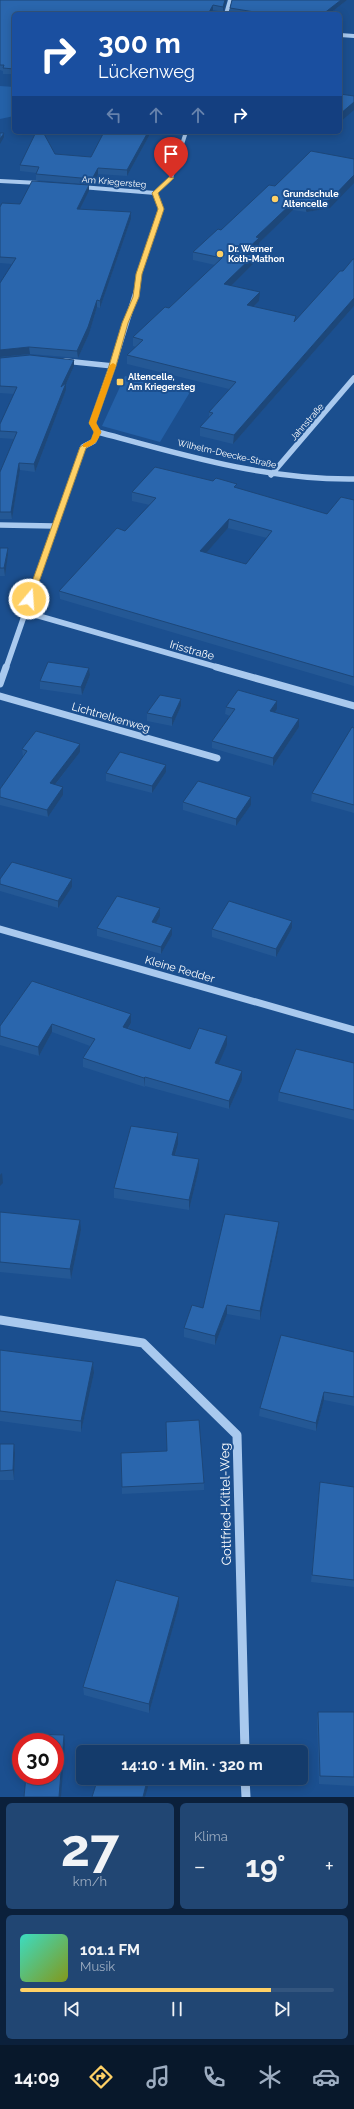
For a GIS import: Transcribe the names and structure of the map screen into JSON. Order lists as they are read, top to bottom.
{
  "streets": {
    "street": [
      "Am Kriegersteg",
      "Jahnstraße",
      "Wilhelm-Deecke-Straße",
      "Irisstraße",
      "Lichtnelkenweg",
      "Kleine Redder",
      "Gottfried-Kittel-Weg"
    ]
  },
  "crossings": [
    ["Jahnstraße", "Wilhelm-Deecke-Straße"]
  ],
  "places": {
    "other": ["Grundschule Altencelle", "Dr. Werner Koth-Mathon"],
    "transit": ["Altencelle, Am Kriegersteg"]
  },
  "page": {
    "turn": ["300 m", "Lückenweg"],
    "limit": "30",
    "trip": "14:10 · 1 Min. · 320 m",
    "tile": [
      ["27", "km/h"],
      "Klima"
    ],
    "heat": ["−", "19°", "+"],
    "song": ["101.1 FM", "Musik"],
    "tabs": "14:09"
  }
}
